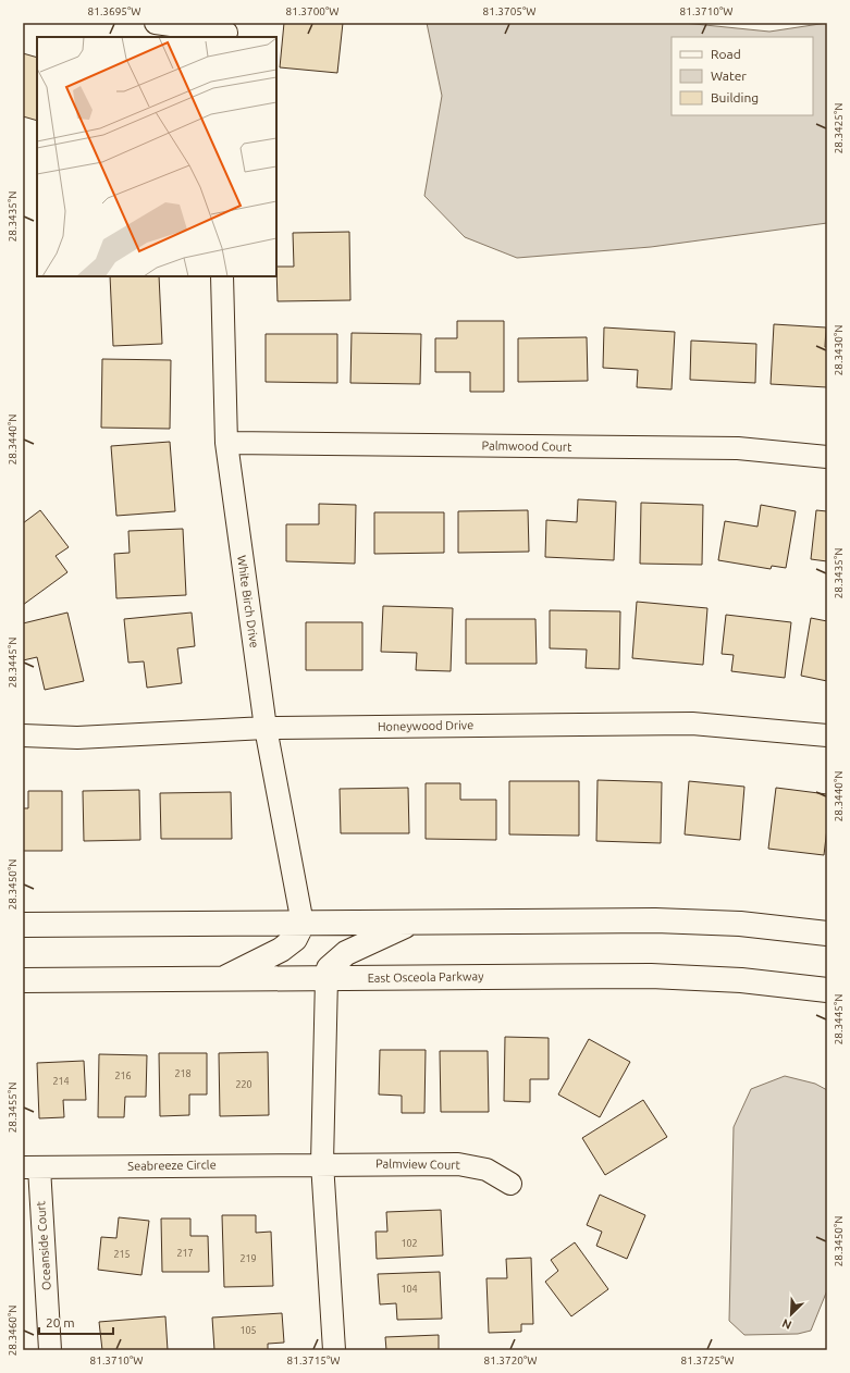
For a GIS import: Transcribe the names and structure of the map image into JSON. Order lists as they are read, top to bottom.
{
  "streets": {
    "main road": ["East Osceola Parkway"],
    "street": [
      "Palmwood Court",
      "White Birch Drive",
      "Honeywood Drive",
      "Palmview Court",
      "Seabreeze Circle",
      "Oceanside Court"
    ]
  },
  "crossings": [
    ["Palmwood Court", "White Birch Drive"],
    ["White Birch Drive", "Honeywood Drive"],
    ["Palmview Court", "Seabreeze Circle"],
    ["Seabreeze Circle", "Oceanside Court"]
  ],
  "house_numbers": [
    "218",
    "216",
    "214",
    "220",
    "102",
    "217",
    "215",
    "219",
    "104",
    "105"
  ],
  "legend": ["Road", "Water", "Building"],
  "scale_bar": "20 m",
  "north": "bottom left",
  "coordinates": [
    "81.3695°W",
    "81.3700°W",
    "81.3705°W",
    "81.3710°W",
    "28.3425°N",
    "28.3435°N",
    "28.3430°N",
    "28.3440°N",
    "28.3445°N",
    "28.3450°N",
    "28.3455°N",
    "28.3460°N",
    "81.3715°W",
    "81.3720°W",
    "81.3725°W"
  ]
}
